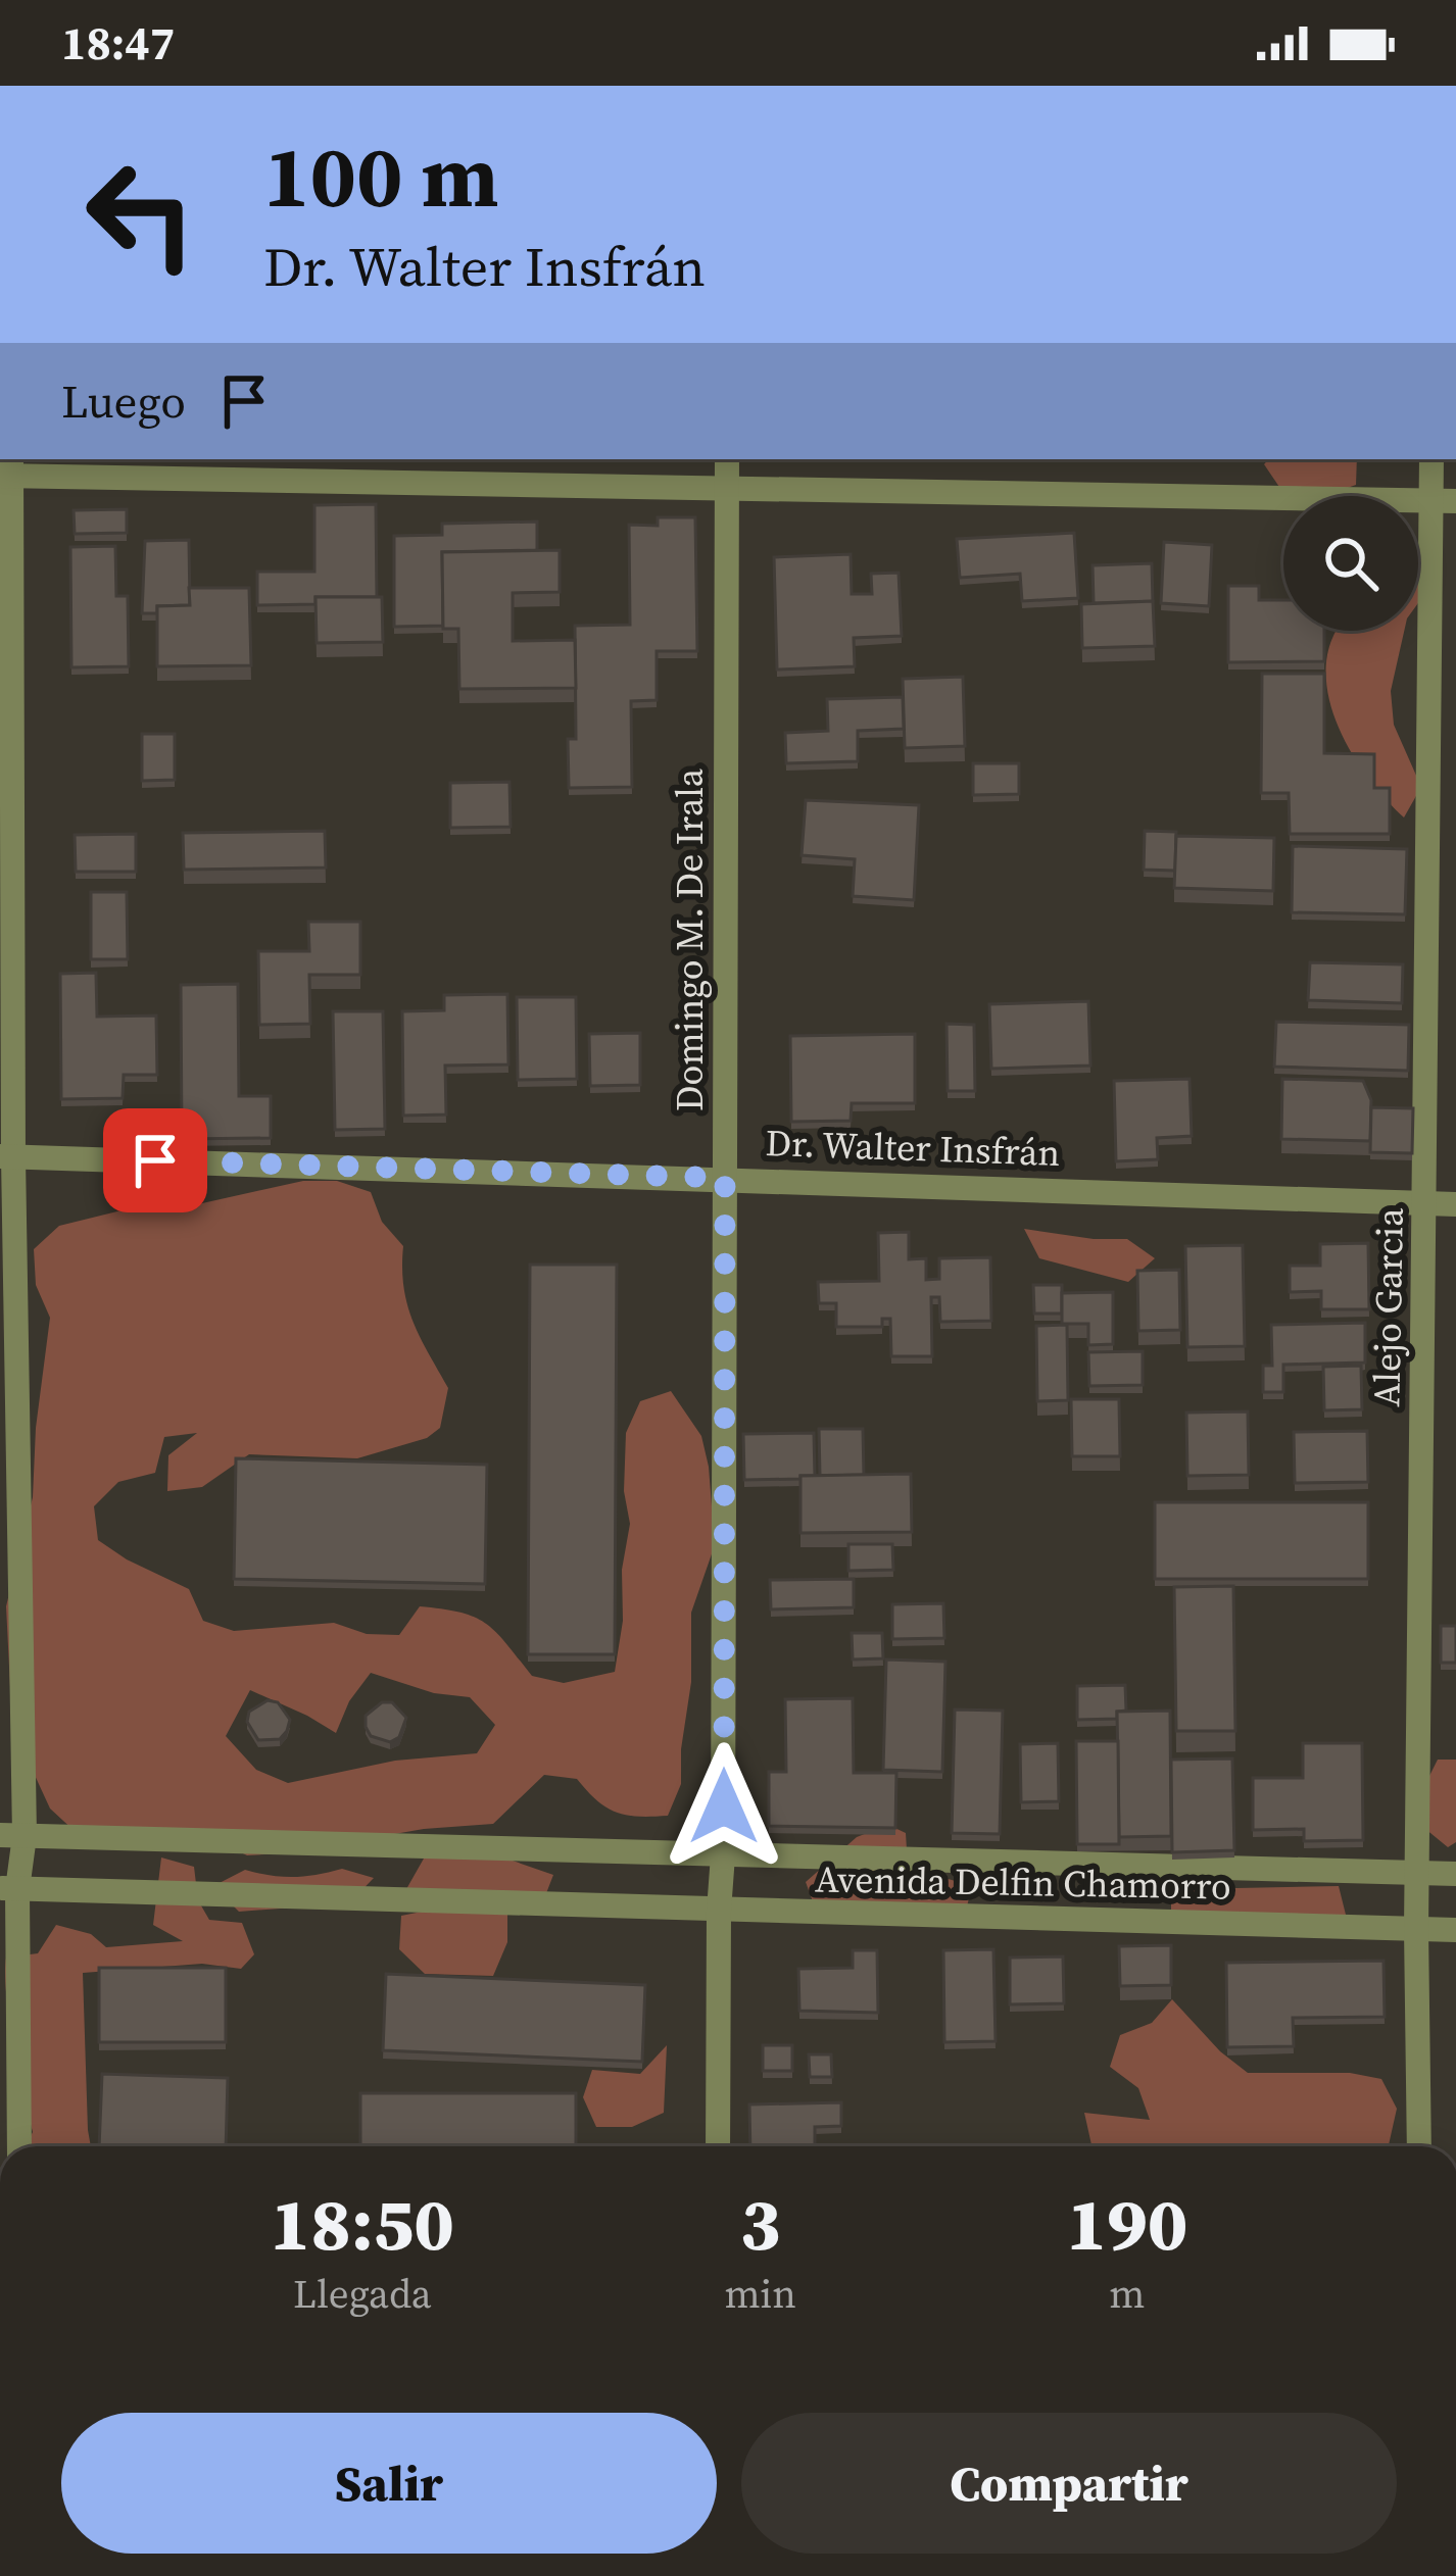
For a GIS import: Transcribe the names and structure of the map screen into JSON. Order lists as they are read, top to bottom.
{
  "streets": {
    "street": [
      "Domingo M. De Irala",
      "Dr. Walter Insfrán",
      "Alejo Garcia",
      "Avenida Delfin Chamorro"
    ]
  },
  "crossings": [
    ["Domingo M. De Irala", "Dr. Walter Insfrán"],
    ["Domingo M. De Irala", "Avenida Delfin Chamorro"],
    ["Dr. Walter Insfrán", "Alejo Garcia"],
    ["Alejo Garcia", "Avenida Delfin Chamorro"]
  ],
  "page": {
    "status": "18:47",
    "turn": ["100 m", "Dr. Walter Insfrán"],
    "then": "Luego",
    "eta": [
      "18:50",
      "Llegada",
      "3",
      "min",
      "190",
      "m"
    ],
    "buttons": ["Salir", "Compartir"]
  }
}
